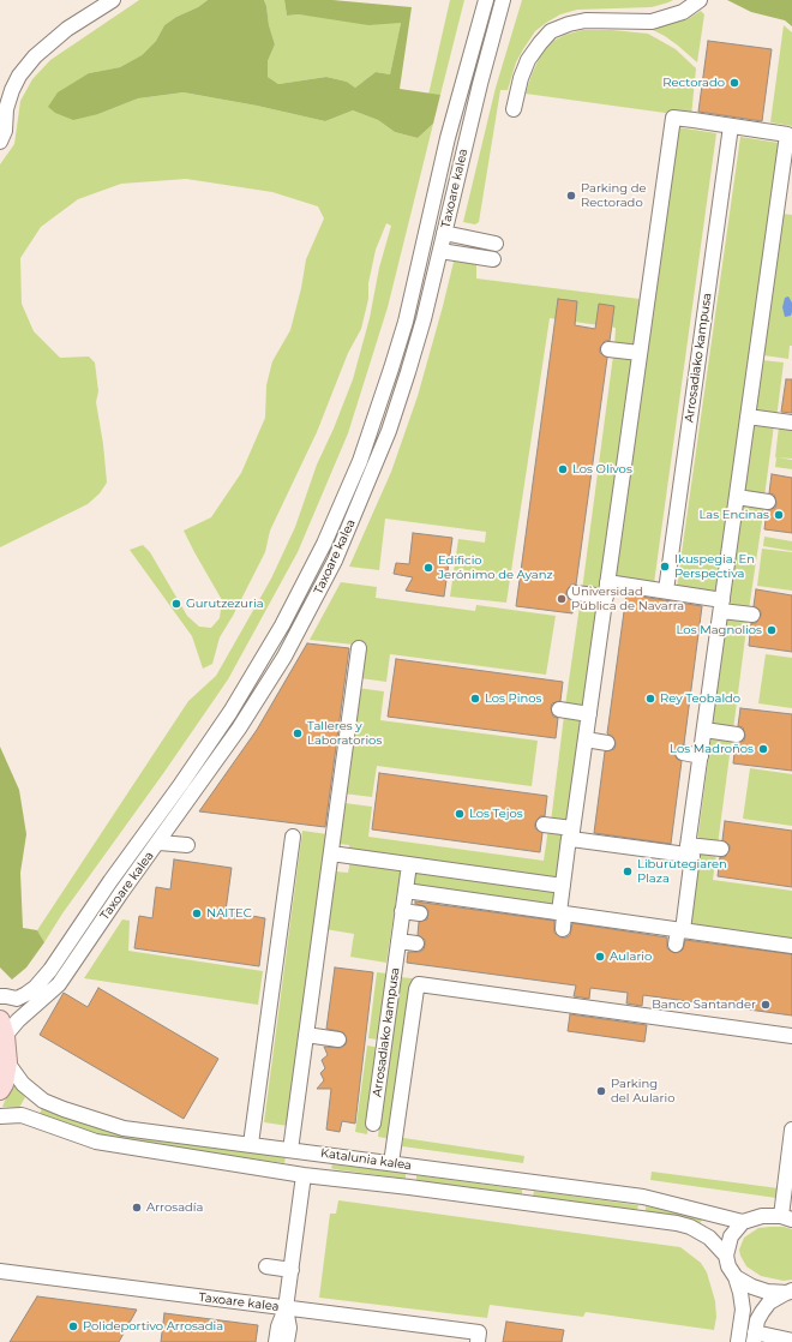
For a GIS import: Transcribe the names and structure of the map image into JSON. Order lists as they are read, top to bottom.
{
  "streets": {
    "street": ["Taxoare kalea", "Arrosadiako kampusa", "Katalunia kalea"]
  },
  "places": [
    "Rectorado",
    "Parking de Rectorado",
    "Los Olivos",
    "Las Encinas",
    "Ikuspegia. En Perspectiva",
    "Edificio Jerónimo de Ayanz",
    "Universidad Pública de Navarra",
    "Gurutzezuria",
    "Los Magnolios",
    "Los Pinos",
    "Rey Teobaldo",
    "Talleres y Laboratorios",
    "Los Madroños",
    "Los Tejos",
    "Liburutegiaren Plaza",
    "NAITEC",
    "Aulario",
    "Banco Santander",
    "Parking del Aulario",
    "Arrosadía",
    "Polideportivo Arrosadia"
  ]
}
